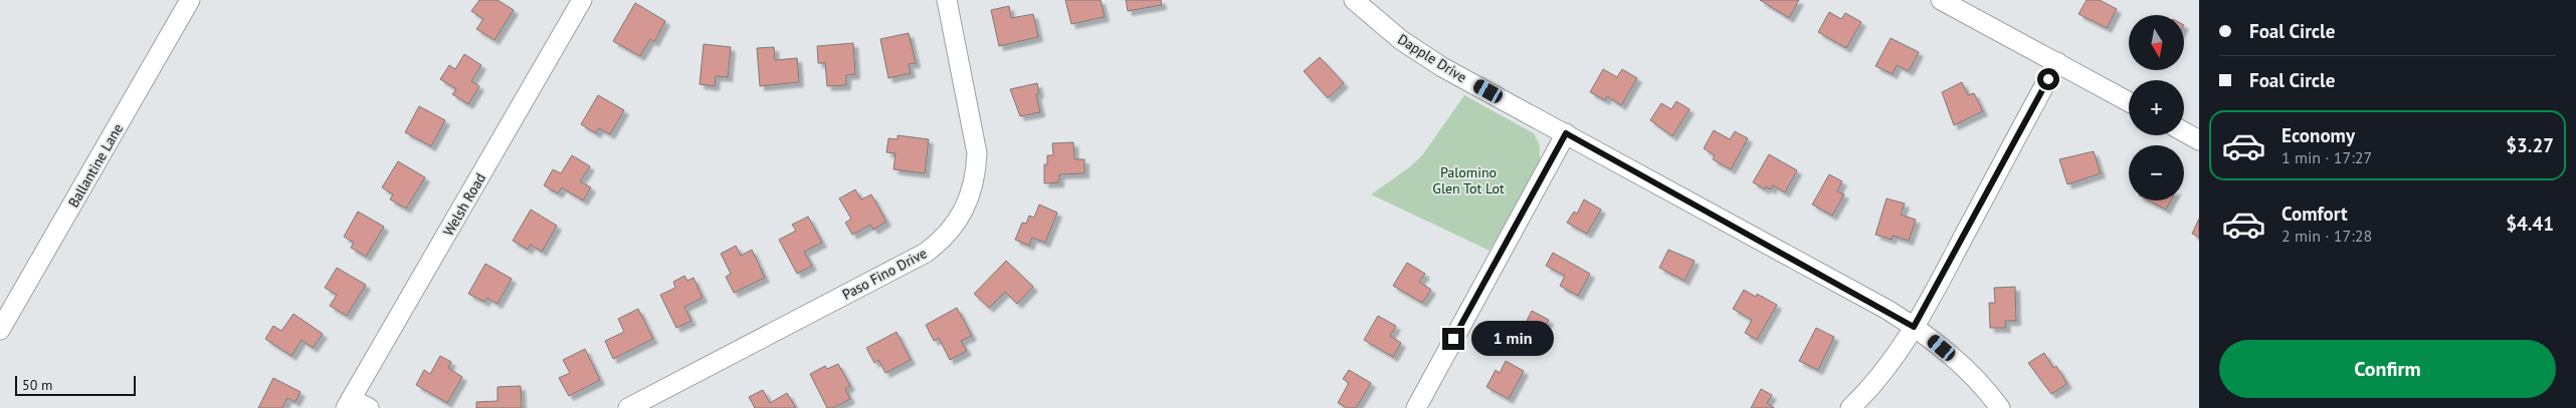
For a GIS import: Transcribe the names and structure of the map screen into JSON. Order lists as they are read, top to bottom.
{
  "streets": {
    "street": [
      "Dapple Drive",
      "Ballantine Lane",
      "Welsh Road",
      "Paso Fino Drive"
    ]
  },
  "parks": ["Palomino Glen Tot Lot"],
  "scale_bar": "50 m",
  "north": "bottom",
  "page": {
    "banner": ["Foal Circle", "Foal Circle"],
    "map_buttons": ["+", "−"],
    "list": [
      {
        "name": "Economy",
        "note": "1 min · 17:27",
        "value": "$3.27"
      },
      {
        "name": "Comfort",
        "note": "2 min · 17:28",
        "value": "$4.41"
      }
    ],
    "bubble": "1 min",
    "buttons": "Confirm",
    "scale": "50 m"
  }
}
